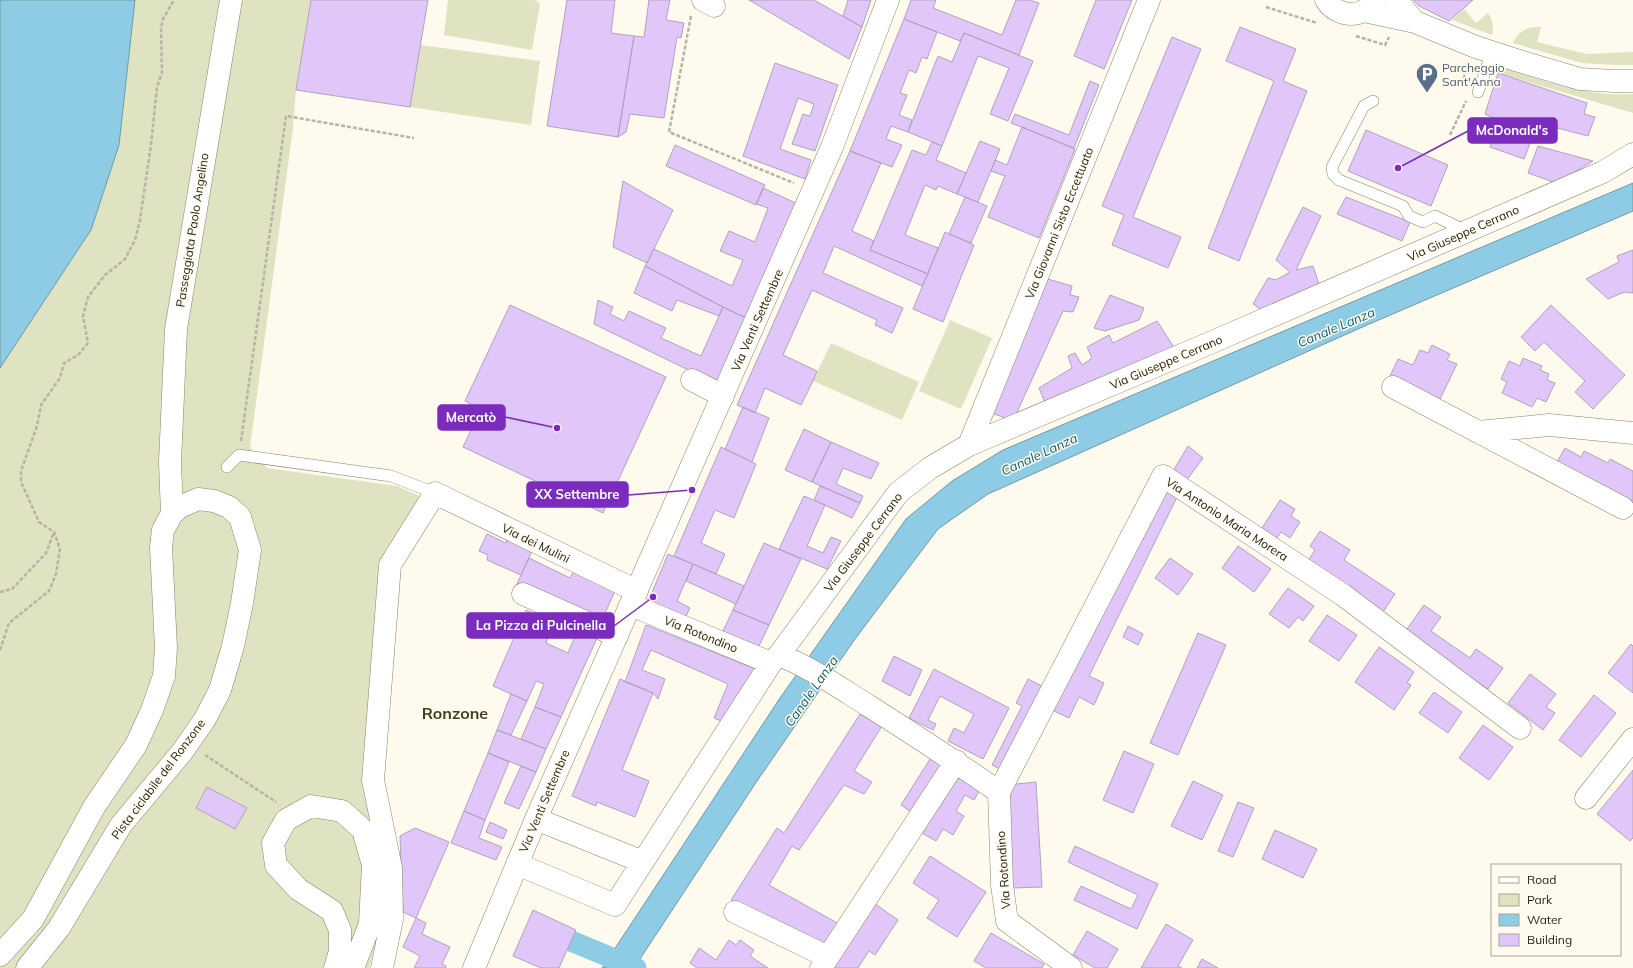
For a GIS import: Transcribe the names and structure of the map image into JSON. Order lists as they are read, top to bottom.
{
  "streets": {
    "street": [
      "Via Giovanni Sisto Eccettuato",
      "Passeggiata Paolo Angelino",
      "Via Giuseppe Cerrano",
      "Via Venti Settembre",
      "Via Antonio Maria Morera",
      "Via dei Mulini",
      "Via Rotondino",
      "Pista ciclabile del Ronzone"
    ]
  },
  "crossings": [
    ["Via Giovanni Sisto Eccettuato", "Via Giuseppe Cerrano"],
    ["Passeggiata Paolo Angelino", "Pista ciclabile del Ronzone"],
    ["Via Giuseppe Cerrano", "Via Venti Settembre"],
    ["Via Giuseppe Cerrano", "Via Rotondino"],
    ["Via Venti Settembre", "Via dei Mulini"],
    ["Via Venti Settembre", "Via Rotondino"],
    ["Via Antonio Maria Morera", "Via Rotondino"],
    ["Via dei Mulini", "Via Rotondino"]
  ],
  "districts": ["Ronzone"],
  "water": ["Canale Lanza"],
  "places": {
    "parking": ["Parcheggio Sant'Anna"],
    "other": [
      "McDonald's",
      "Mercatò",
      "XX Settembre",
      "La Pizza di Pulcinella"
    ]
  },
  "legend": [
    "Road",
    "Park",
    "Water",
    "Building"
  ]
}
